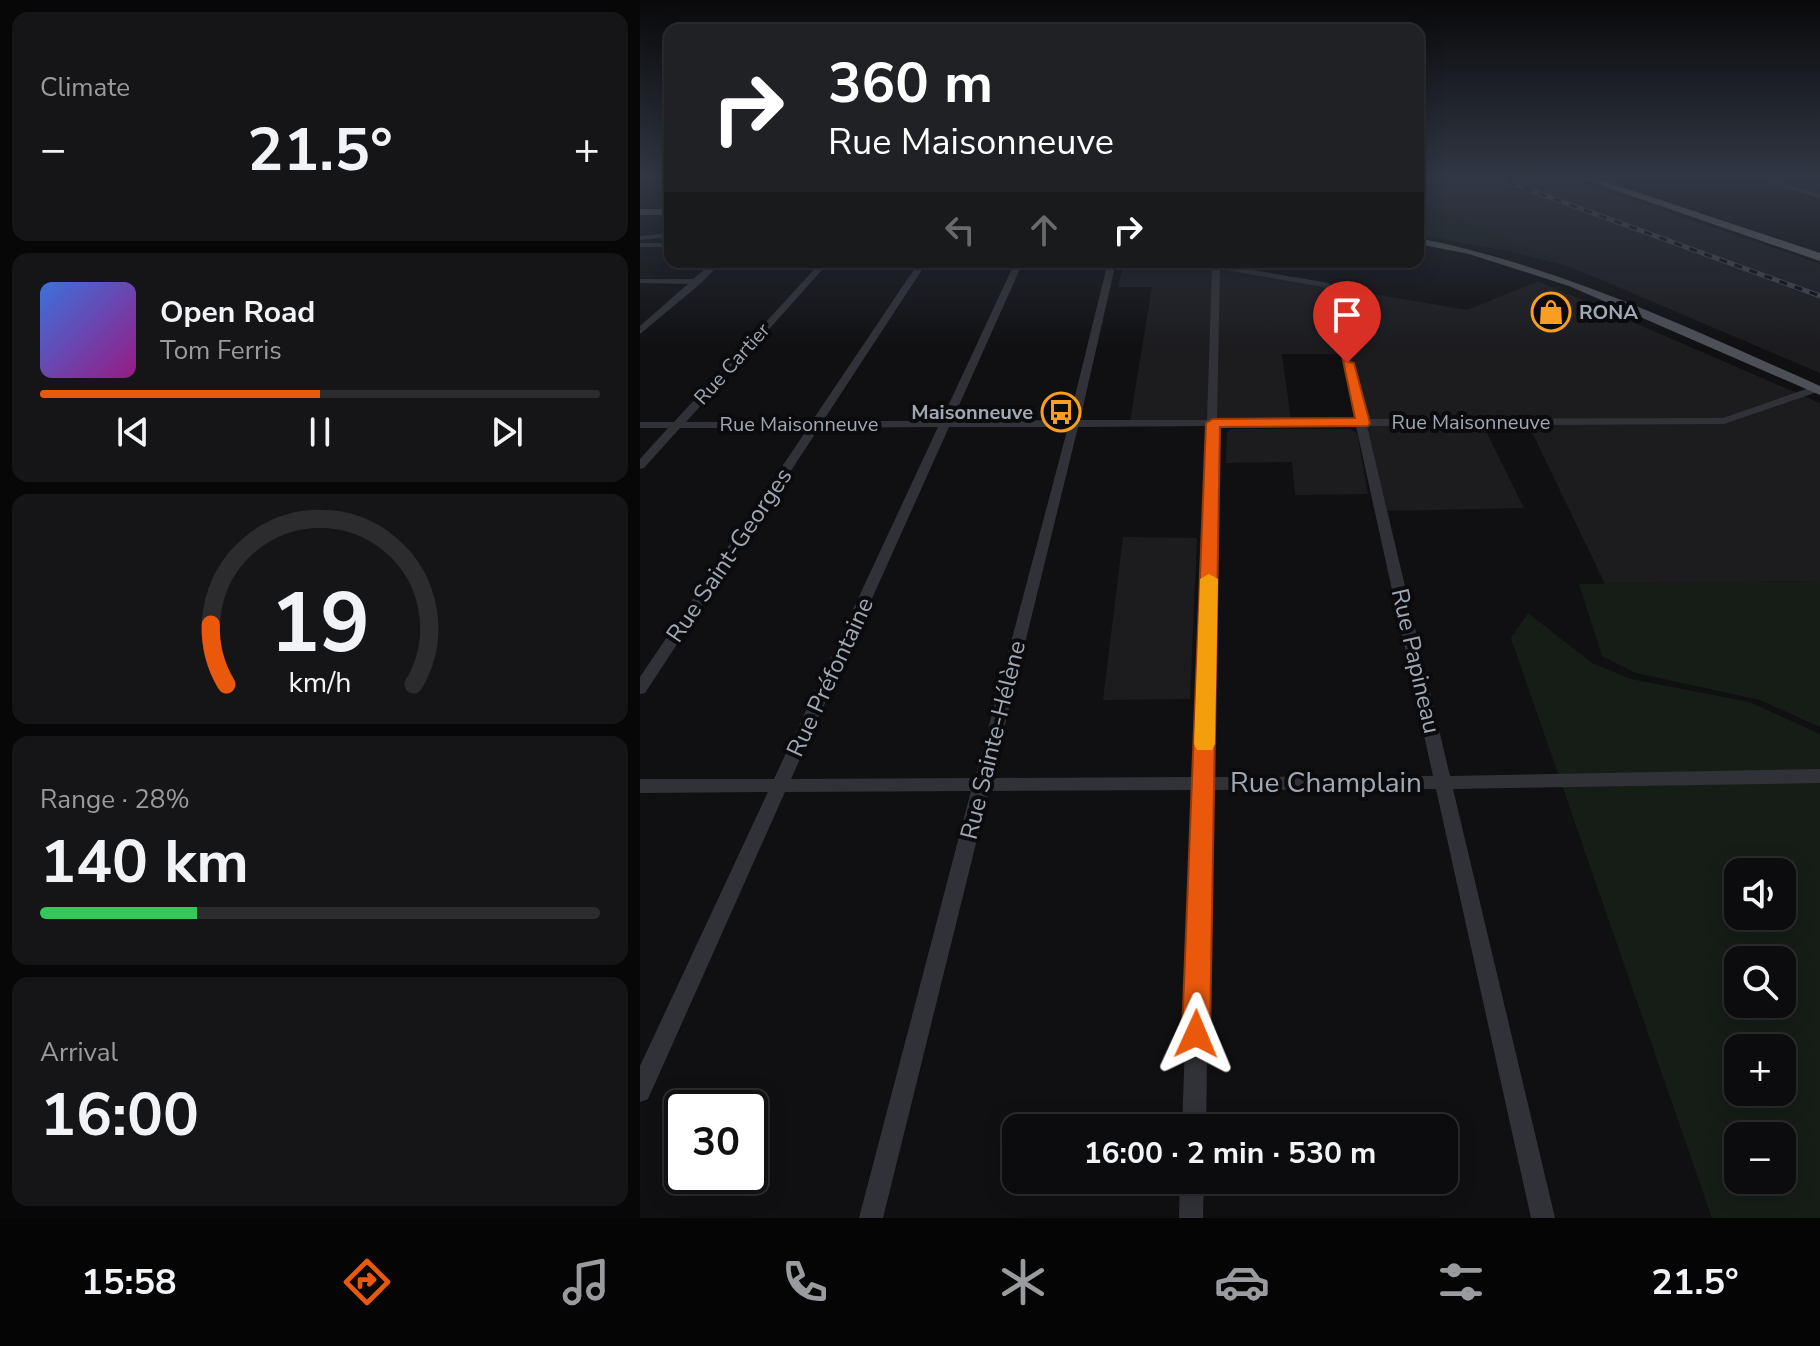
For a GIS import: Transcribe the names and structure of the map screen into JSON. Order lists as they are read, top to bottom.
{
  "streets": {
    "street": [
      "Rue Cartier",
      "Rue Maisonneuve",
      "Rue Saint-Georges",
      "Rue Papineau",
      "Rue Préfontaine",
      "Rue Sainte-Hélène",
      "Rue Champlain"
    ]
  },
  "crossings": [
    ["Rue Cartier", "Rue Maisonneuve"],
    ["Rue Maisonneuve", "Rue Saint-Georges"],
    ["Rue Maisonneuve", "Rue Papineau"],
    ["Rue Maisonneuve", "Rue Préfontaine"],
    ["Rue Maisonneuve", "Rue Sainte-Hélène"],
    ["Rue Papineau", "Rue Champlain"],
    ["Rue Préfontaine", "Rue Champlain"],
    ["Rue Sainte-Hélène", "Rue Champlain"]
  ],
  "places": {
    "shop": ["RONA"],
    "bus stop": ["Maisonneuve"]
  },
  "page": {
    "tile": [
      "Climate",
      ["Range · 28%", "140 km"],
      ["Arrival", "16:00"]
    ],
    "turn": ["360 m", "Rue Maisonneuve"],
    "heat": ["−", "21.5°", "+"],
    "song": ["Open Road", "Tom Ferris"],
    "map_buttons": ["+", "−"],
    "limit": "30",
    "trip": "16:00 · 2 min · 530 m",
    "tabs": ["15:58", "21.5°"],
    "gauge": ["19", "km/h"]
  }
}
